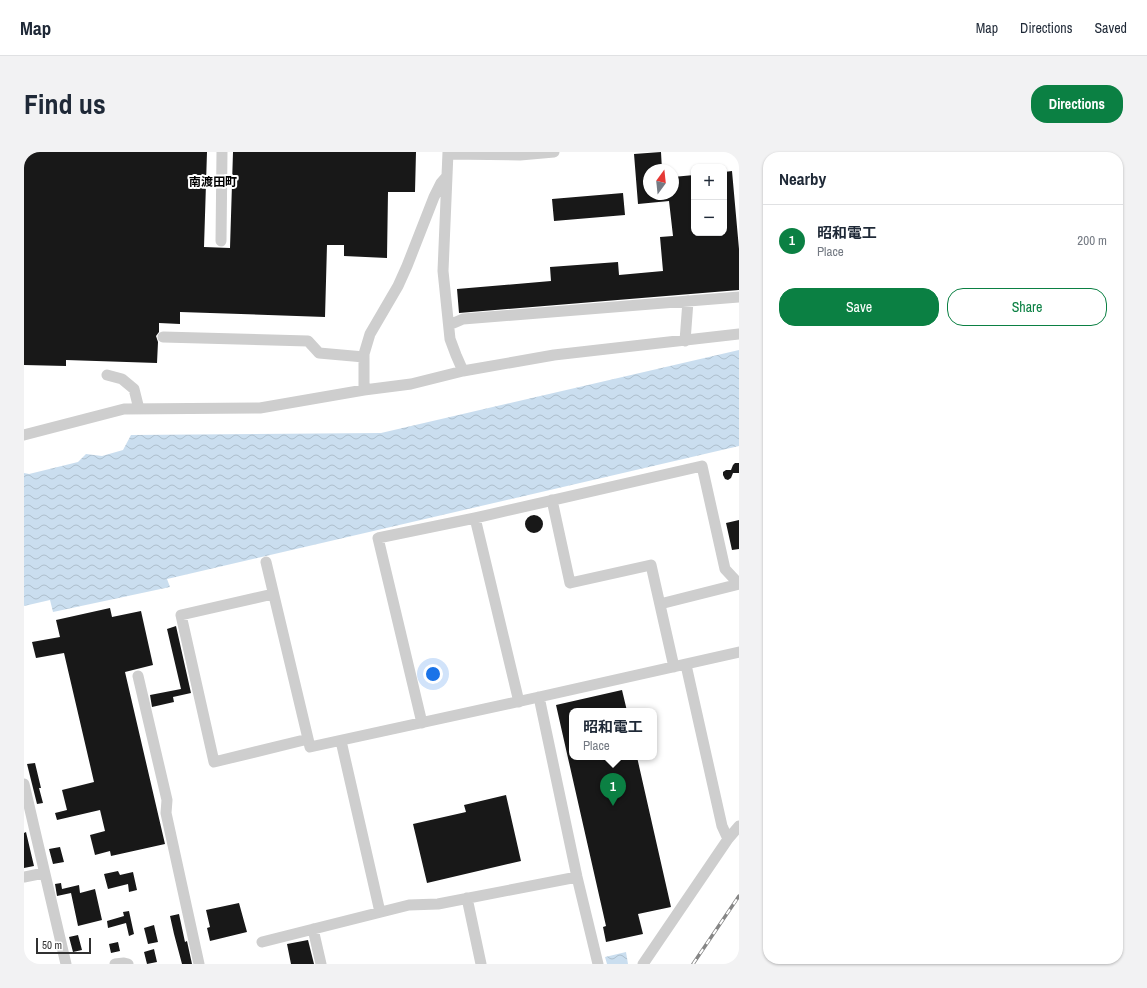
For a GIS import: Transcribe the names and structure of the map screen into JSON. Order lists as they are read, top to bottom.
{
  "districts": ["南渡田町"],
  "scale_bar": "50 m",
  "north": "top",
  "page": {
    "header": "Map",
    "nav": ["Map", "Directions", "Saved"],
    "title": "Find us",
    "buttons": [
      "Directions",
      ["Save", "Share"]
    ],
    "heading": "Nearby",
    "map_buttons": ["+", "−"],
    "list": [
      {
        "mark": "1",
        "name": "昭和電工",
        "note": "Place",
        "value": "200 m"
      }
    ],
    "popup": ["昭和電工", "Place"],
    "pins": "1",
    "scale": "50 m"
  }
}
